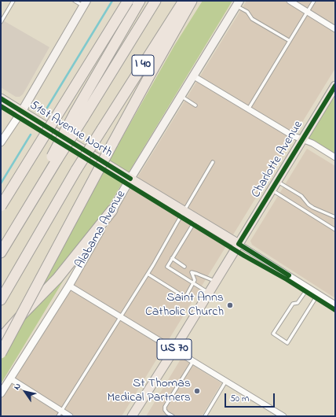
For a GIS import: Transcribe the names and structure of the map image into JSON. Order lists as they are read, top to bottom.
{
  "streets": {
    "highway": ["I 40"],
    "main road": [
      "51st Avenue North",
      "Charlotte Avenue",
      "Alabama Avenue",
      "US 70"
    ]
  },
  "crossings": [
    ["51st Avenue North", "Charlotte Avenue"],
    ["51st Avenue North", "Alabama Avenue"]
  ],
  "places": ["Saint Anns Catholic Church", "St Thomas Medical Partners"],
  "scale_bar": "50 m",
  "north": "top left"
}
